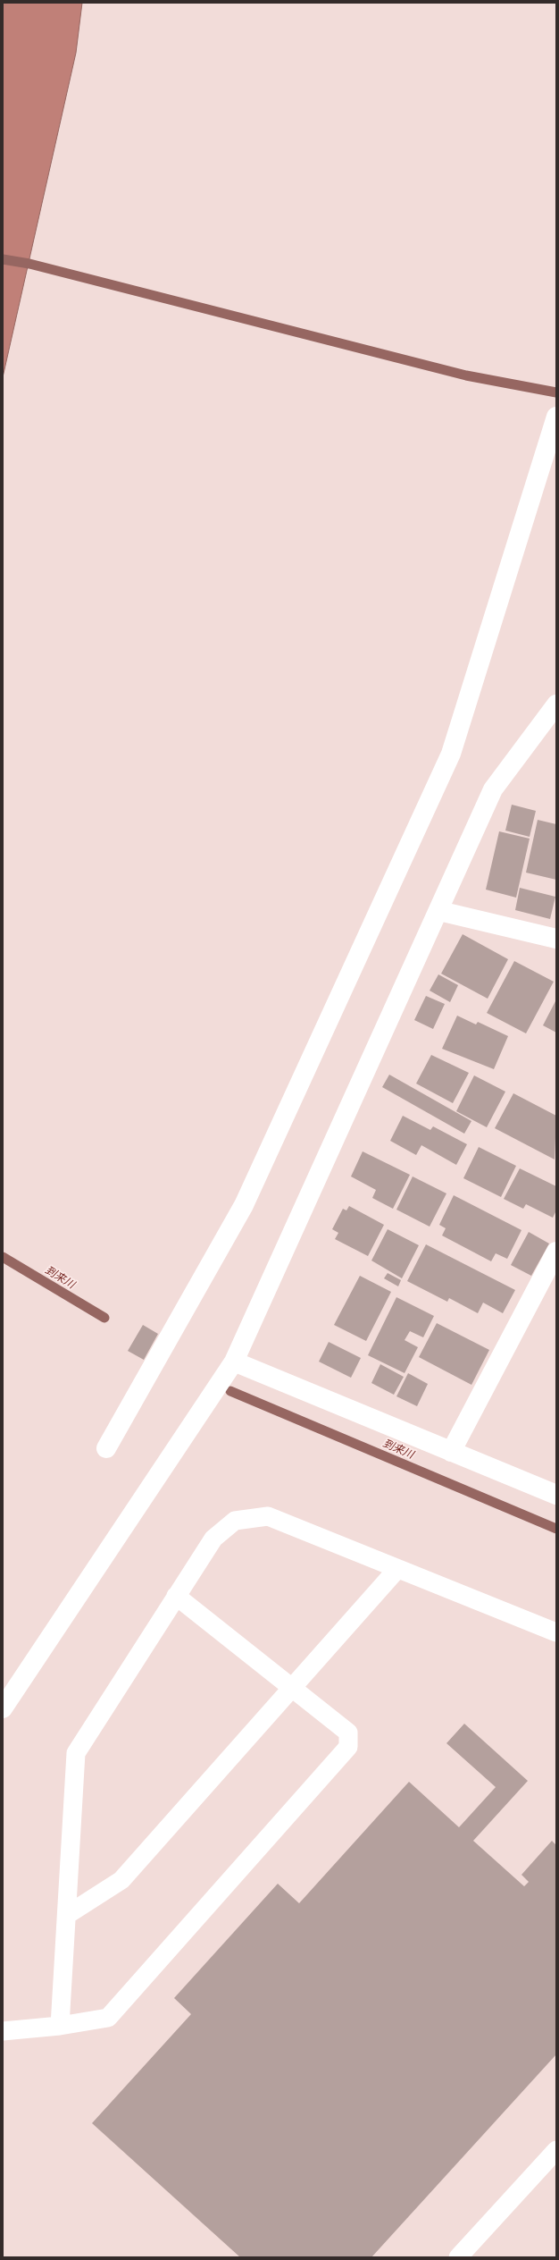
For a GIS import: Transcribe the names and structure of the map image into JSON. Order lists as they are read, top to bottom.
{
  "water": ["到来川"]
}
